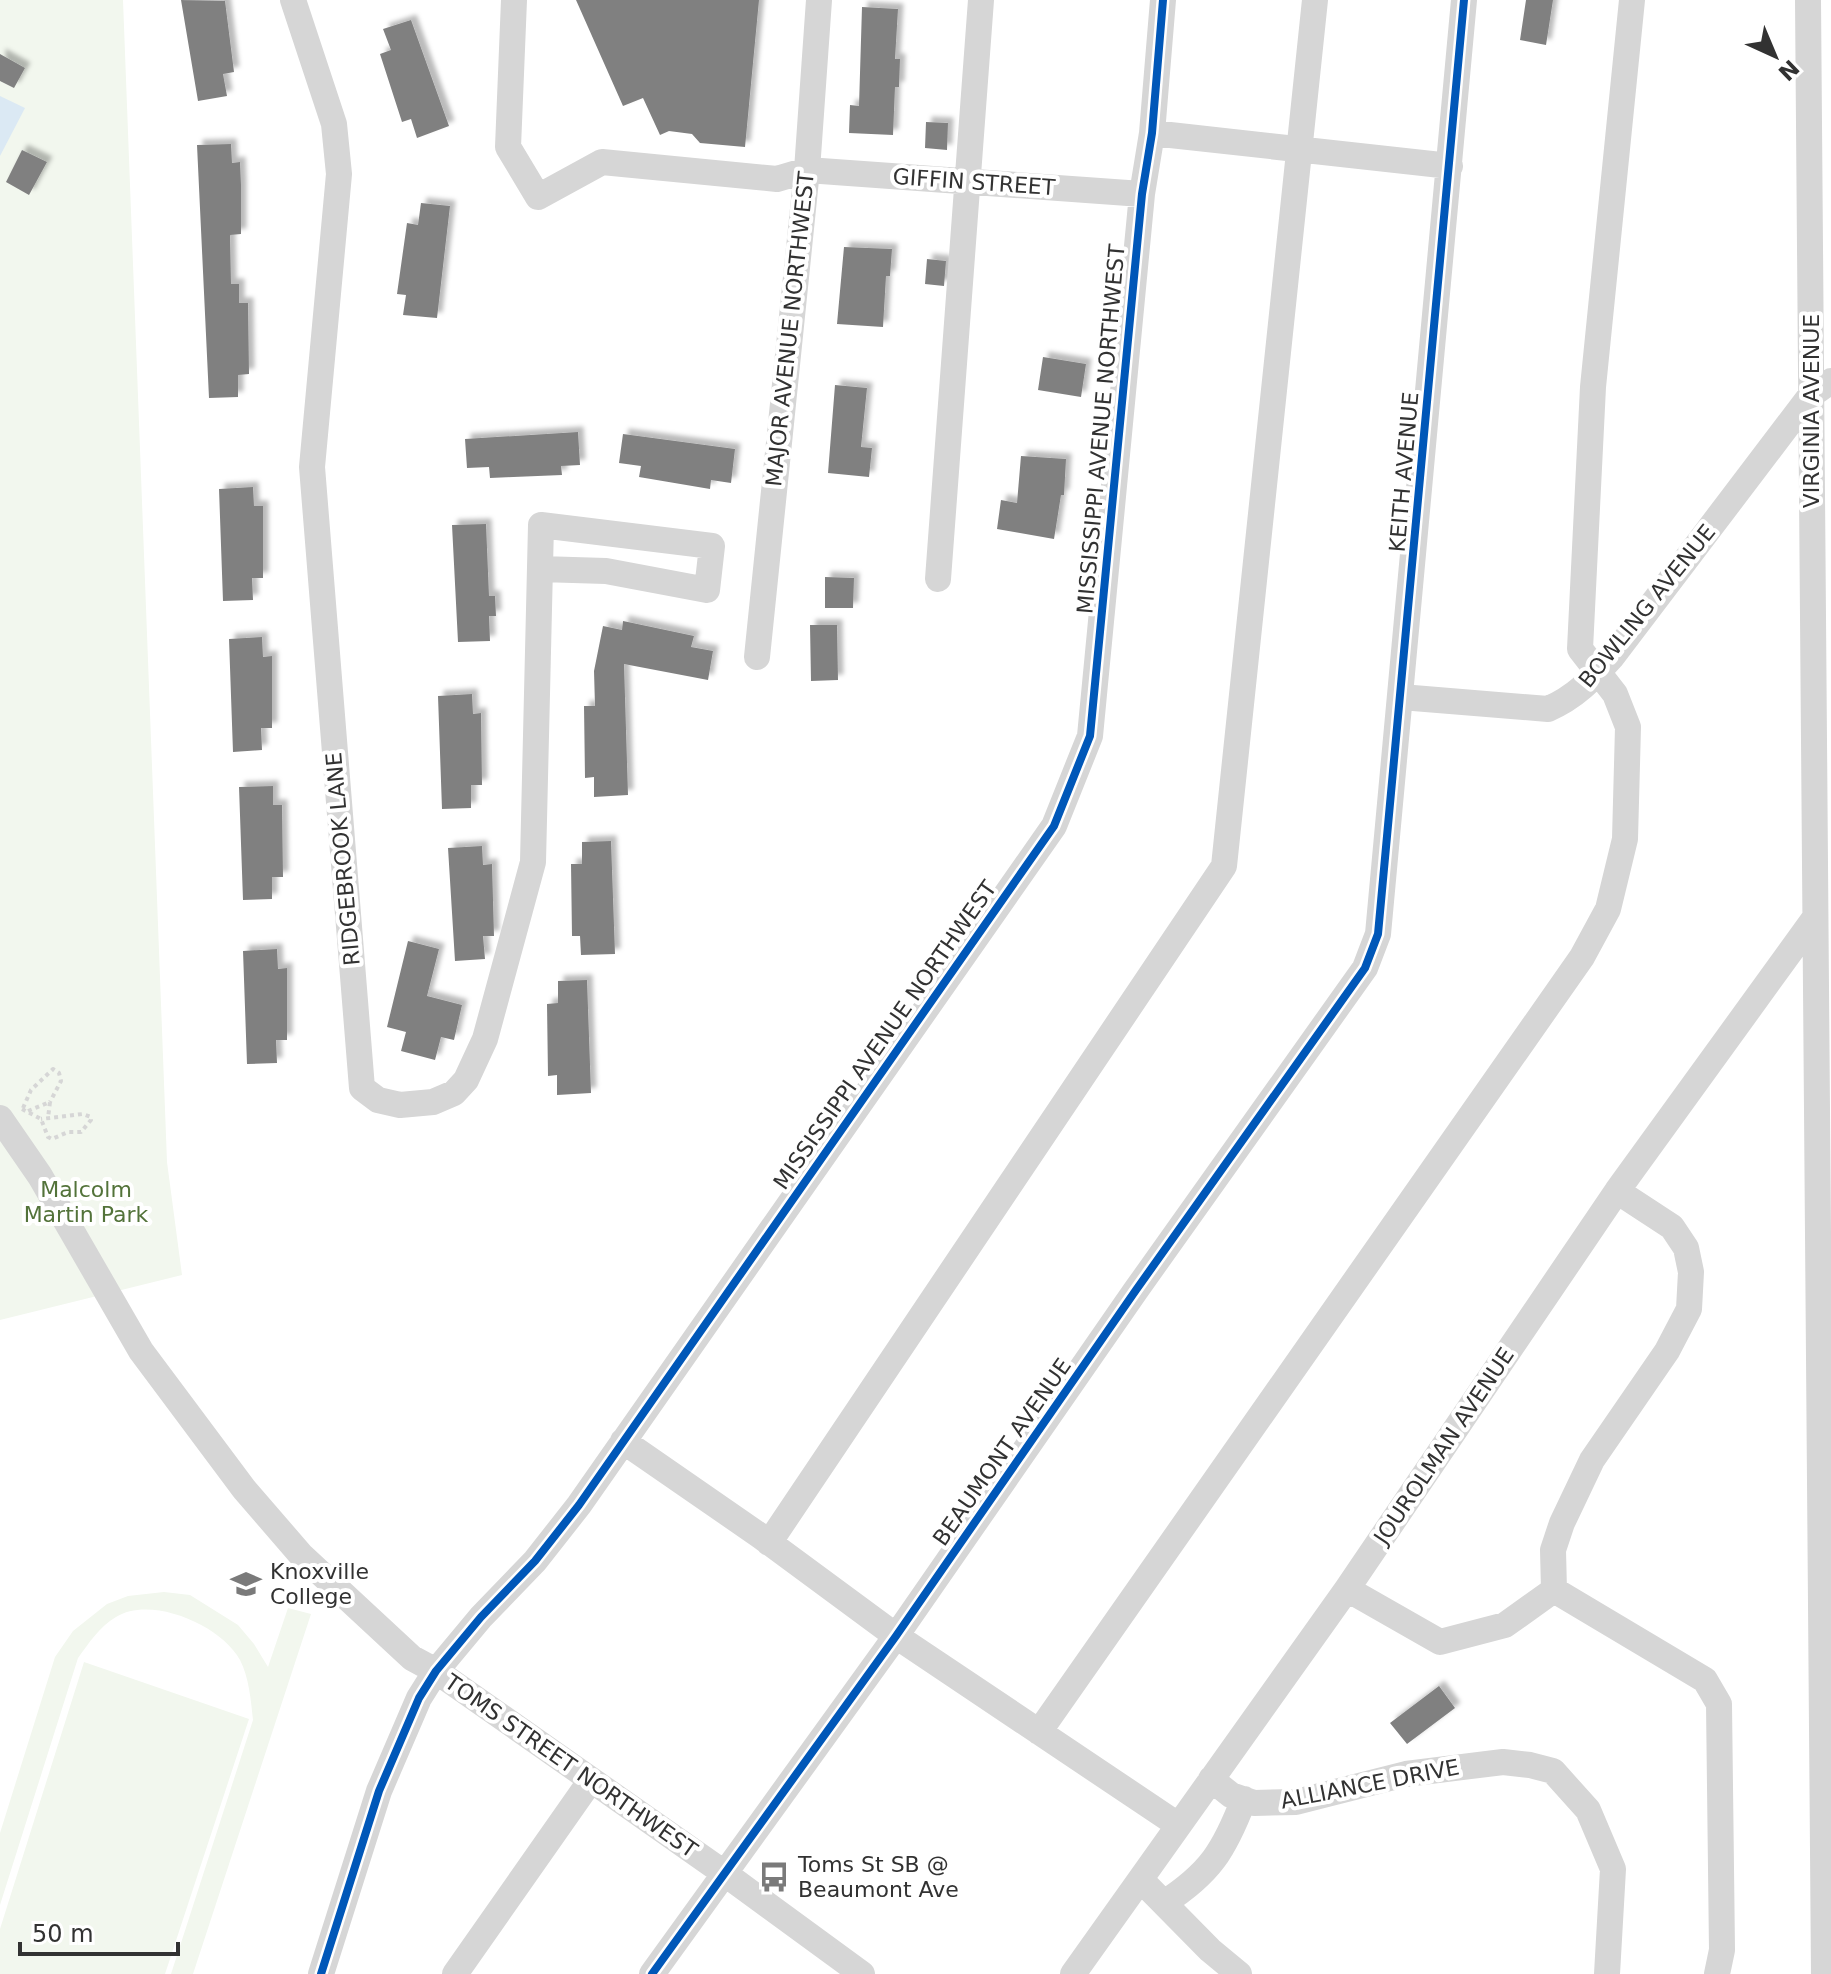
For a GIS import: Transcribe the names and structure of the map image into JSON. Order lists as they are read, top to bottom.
{
  "streets": {
    "street": [
      "GIFFIN STREET",
      "MAJOR AVENUE NORTHWEST",
      "VIRGINIA AVENUE",
      "MISSISSIPPI AVENUE NORTHWEST",
      "KEITH AVENUE",
      "BOWLING AVENUE",
      "RIDGEBROOK LANE",
      "JOUROLMAN AVENUE",
      "BEAUMONT AVENUE",
      "TOMS STREET NORTHWEST",
      "ALLIANCE DRIVE"
    ]
  },
  "crossings": [
    ["GIFFIN STREET", "MAJOR AVENUE NORTHWEST"],
    ["GIFFIN STREET", "MISSISSIPPI AVENUE NORTHWEST"],
    ["VIRGINIA AVENUE", "BOWLING AVENUE"],
    ["VIRGINIA AVENUE", "JOUROLMAN AVENUE"],
    ["MISSISSIPPI AVENUE NORTHWEST", "TOMS STREET NORTHWEST"],
    ["KEITH AVENUE", "BOWLING AVENUE"],
    ["KEITH AVENUE", "BEAUMONT AVENUE"],
    ["JOUROLMAN AVENUE", "ALLIANCE DRIVE"],
    ["BEAUMONT AVENUE", "TOMS STREET NORTHWEST"]
  ],
  "parks": ["Malcolm Martin Park"],
  "places": {
    "school or university": ["Knoxville College"],
    "bus stop": ["Toms St SB @ Beaumont Ave"]
  },
  "scale_bar": "50 m",
  "north": "bottom right"
}
